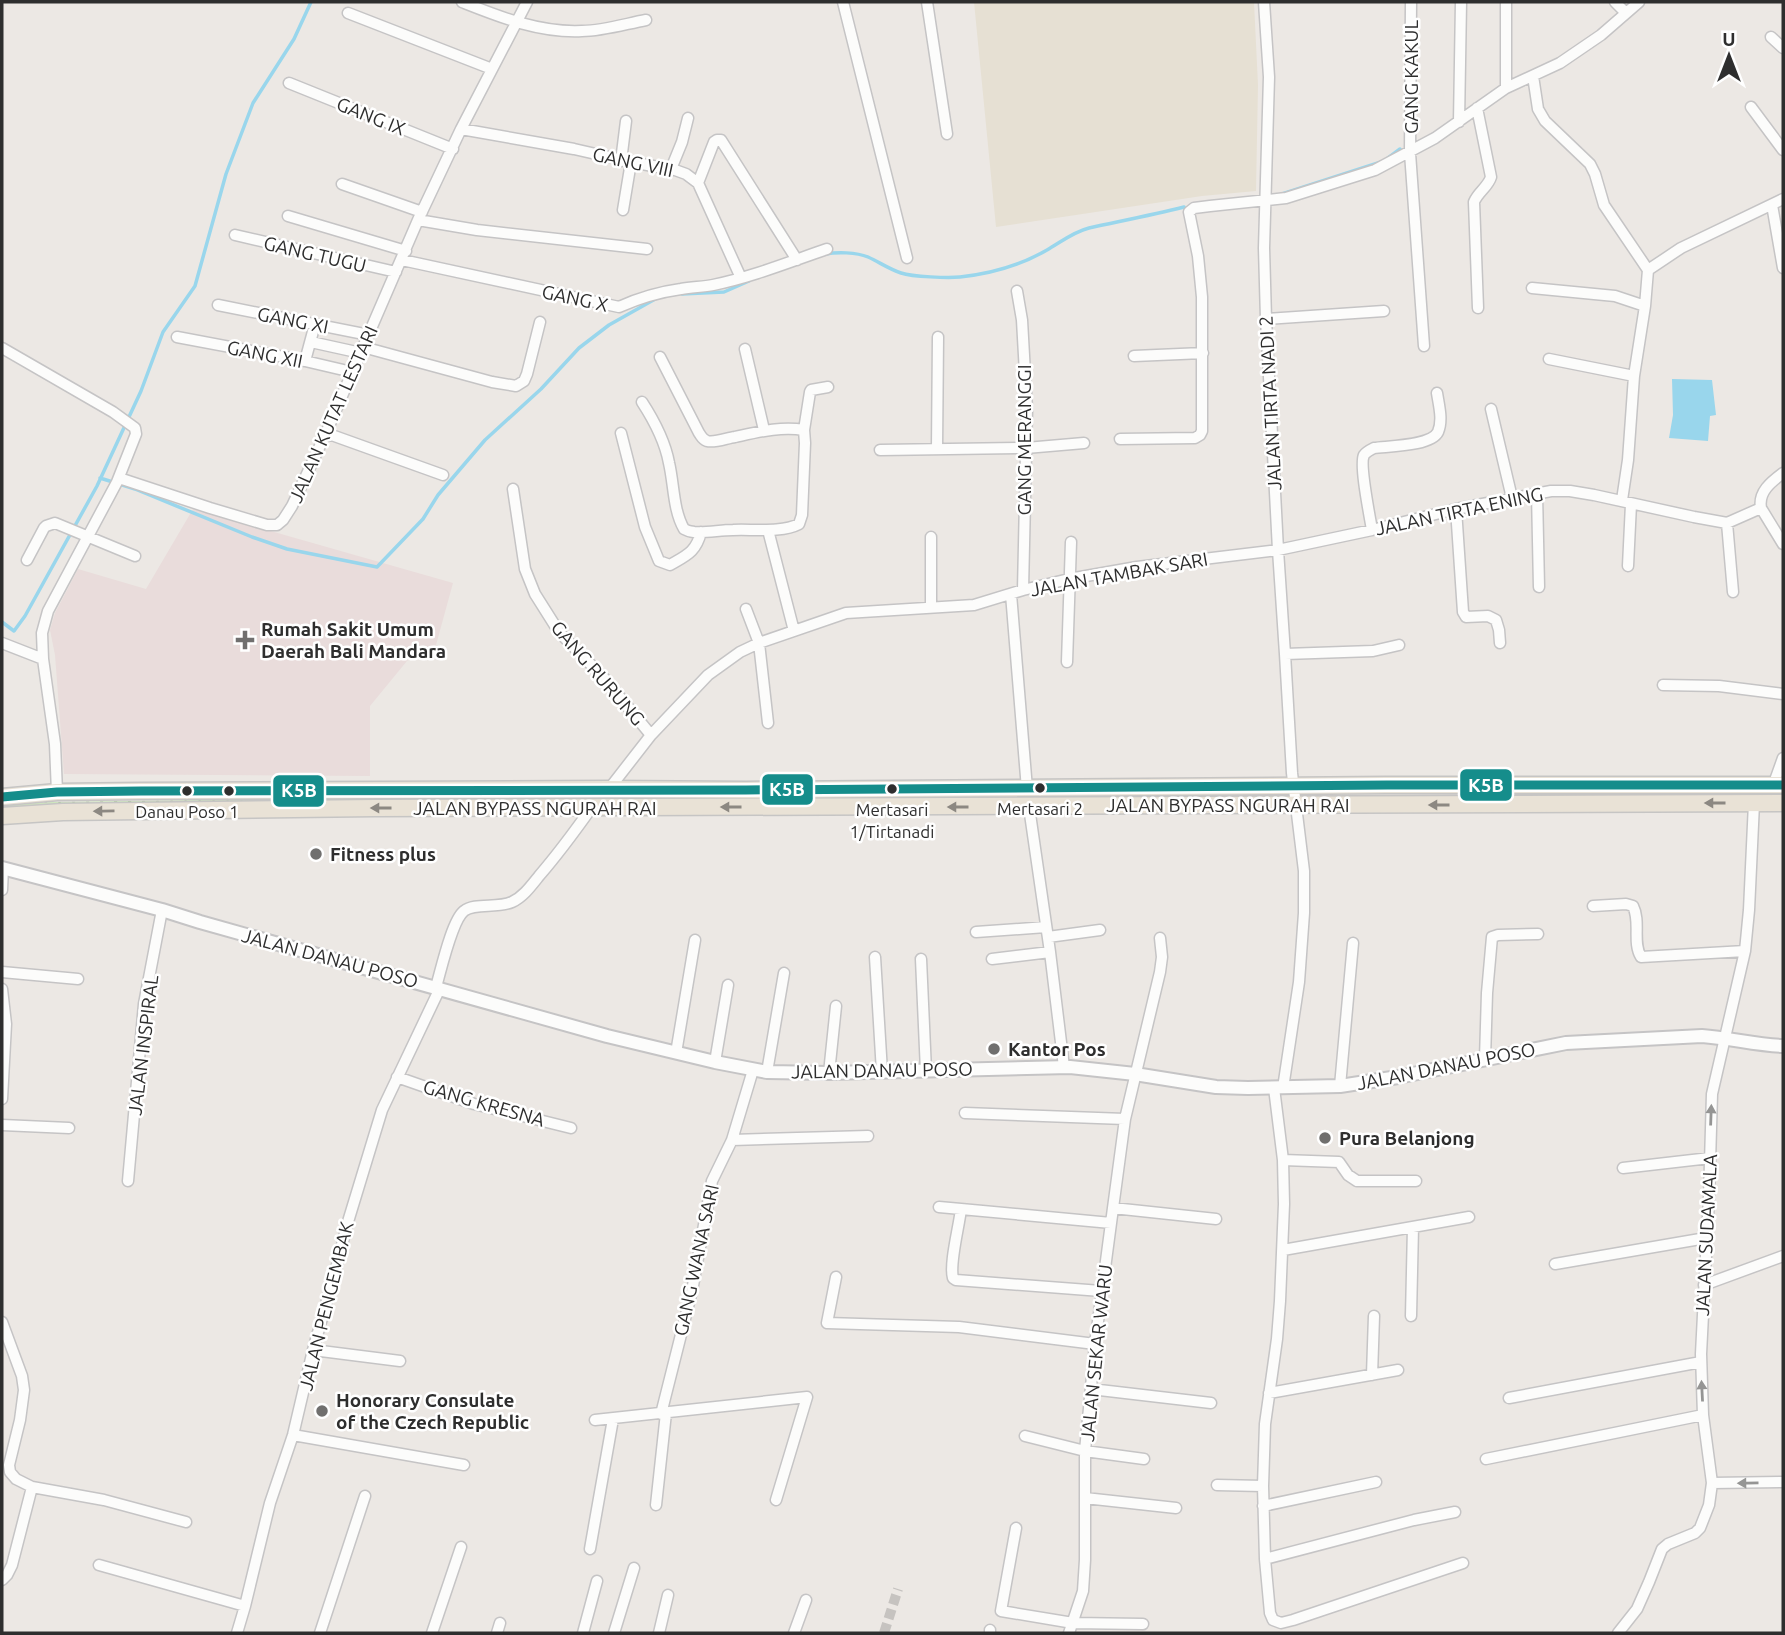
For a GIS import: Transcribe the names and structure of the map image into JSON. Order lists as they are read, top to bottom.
{
  "streets": {
    "highway": ["JALAN BYPASS NGURAH RAI"],
    "street": [
      "GANG KAKUL",
      "GANG IX",
      "GANG VIII",
      "GANG TUGU",
      "GANG X",
      "GANG XI",
      "GANG XII",
      "JALAN TIRTA NADI 2",
      "JALAN KUTAT LESTARI",
      "GANG MERANGGI",
      "JALAN TIRTA ENING",
      "JALAN TAMBAK SARI",
      "GANG RURUNG",
      "JALAN DANAU POSO",
      "JALAN INSPIRAL",
      "GANG KRESNA",
      "JALAN SUDAMALA",
      "GANG WANA SARI",
      "JALAN PENGEMBAK",
      "JALAN SEKAR WARU"
    ]
  },
  "crossings": [
    ["GANG IX", "JALAN KUTAT LESTARI"],
    ["GANG VIII", "GANG X"],
    ["GANG VIII", "JALAN KUTAT LESTARI"],
    ["GANG TUGU", "JALAN KUTAT LESTARI"],
    ["GANG X", "JALAN KUTAT LESTARI"],
    ["GANG XI", "JALAN KUTAT LESTARI"],
    ["GANG XII", "JALAN KUTAT LESTARI"],
    ["JALAN TIRTA NADI 2", "JALAN TIRTA ENING"],
    ["JALAN TIRTA NADI 2", "JALAN TAMBAK SARI"],
    ["JALAN TIRTA NADI 2", "JALAN BYPASS NGURAH RAI"],
    ["JALAN TIRTA NADI 2", "JALAN DANAU POSO"],
    ["GANG MERANGGI", "JALAN TAMBAK SARI"],
    ["JALAN TIRTA ENING", "JALAN TAMBAK SARI"],
    ["JALAN TAMBAK SARI", "GANG RURUNG"],
    ["JALAN TAMBAK SARI", "JALAN BYPASS NGURAH RAI"],
    ["JALAN BYPASS NGURAH RAI", "JALAN SUDAMALA"],
    ["JALAN BYPASS NGURAH RAI", "JALAN PENGEMBAK"],
    ["JALAN DANAU POSO", "JALAN INSPIRAL"],
    ["JALAN DANAU POSO", "JALAN SUDAMALA"],
    ["JALAN DANAU POSO", "GANG WANA SARI"],
    ["JALAN DANAU POSO", "JALAN PENGEMBAK"],
    ["JALAN DANAU POSO", "JALAN SEKAR WARU"],
    ["GANG KRESNA", "JALAN PENGEMBAK"]
  ],
  "places": {
    "health": ["Rumah Sakit Umum Daerah Bali Mandara"],
    "other": [
      "Mertasari 2",
      "Mertasari 1/Tirtanadi",
      "Danau Poso 1",
      "Fitness plus",
      "Kantor Pos",
      "Pura Belanjong",
      "Honorary Consulate of the Czech Republic"
    ]
  },
  "lines": ["transit line K5B"],
  "north": "top"
}
